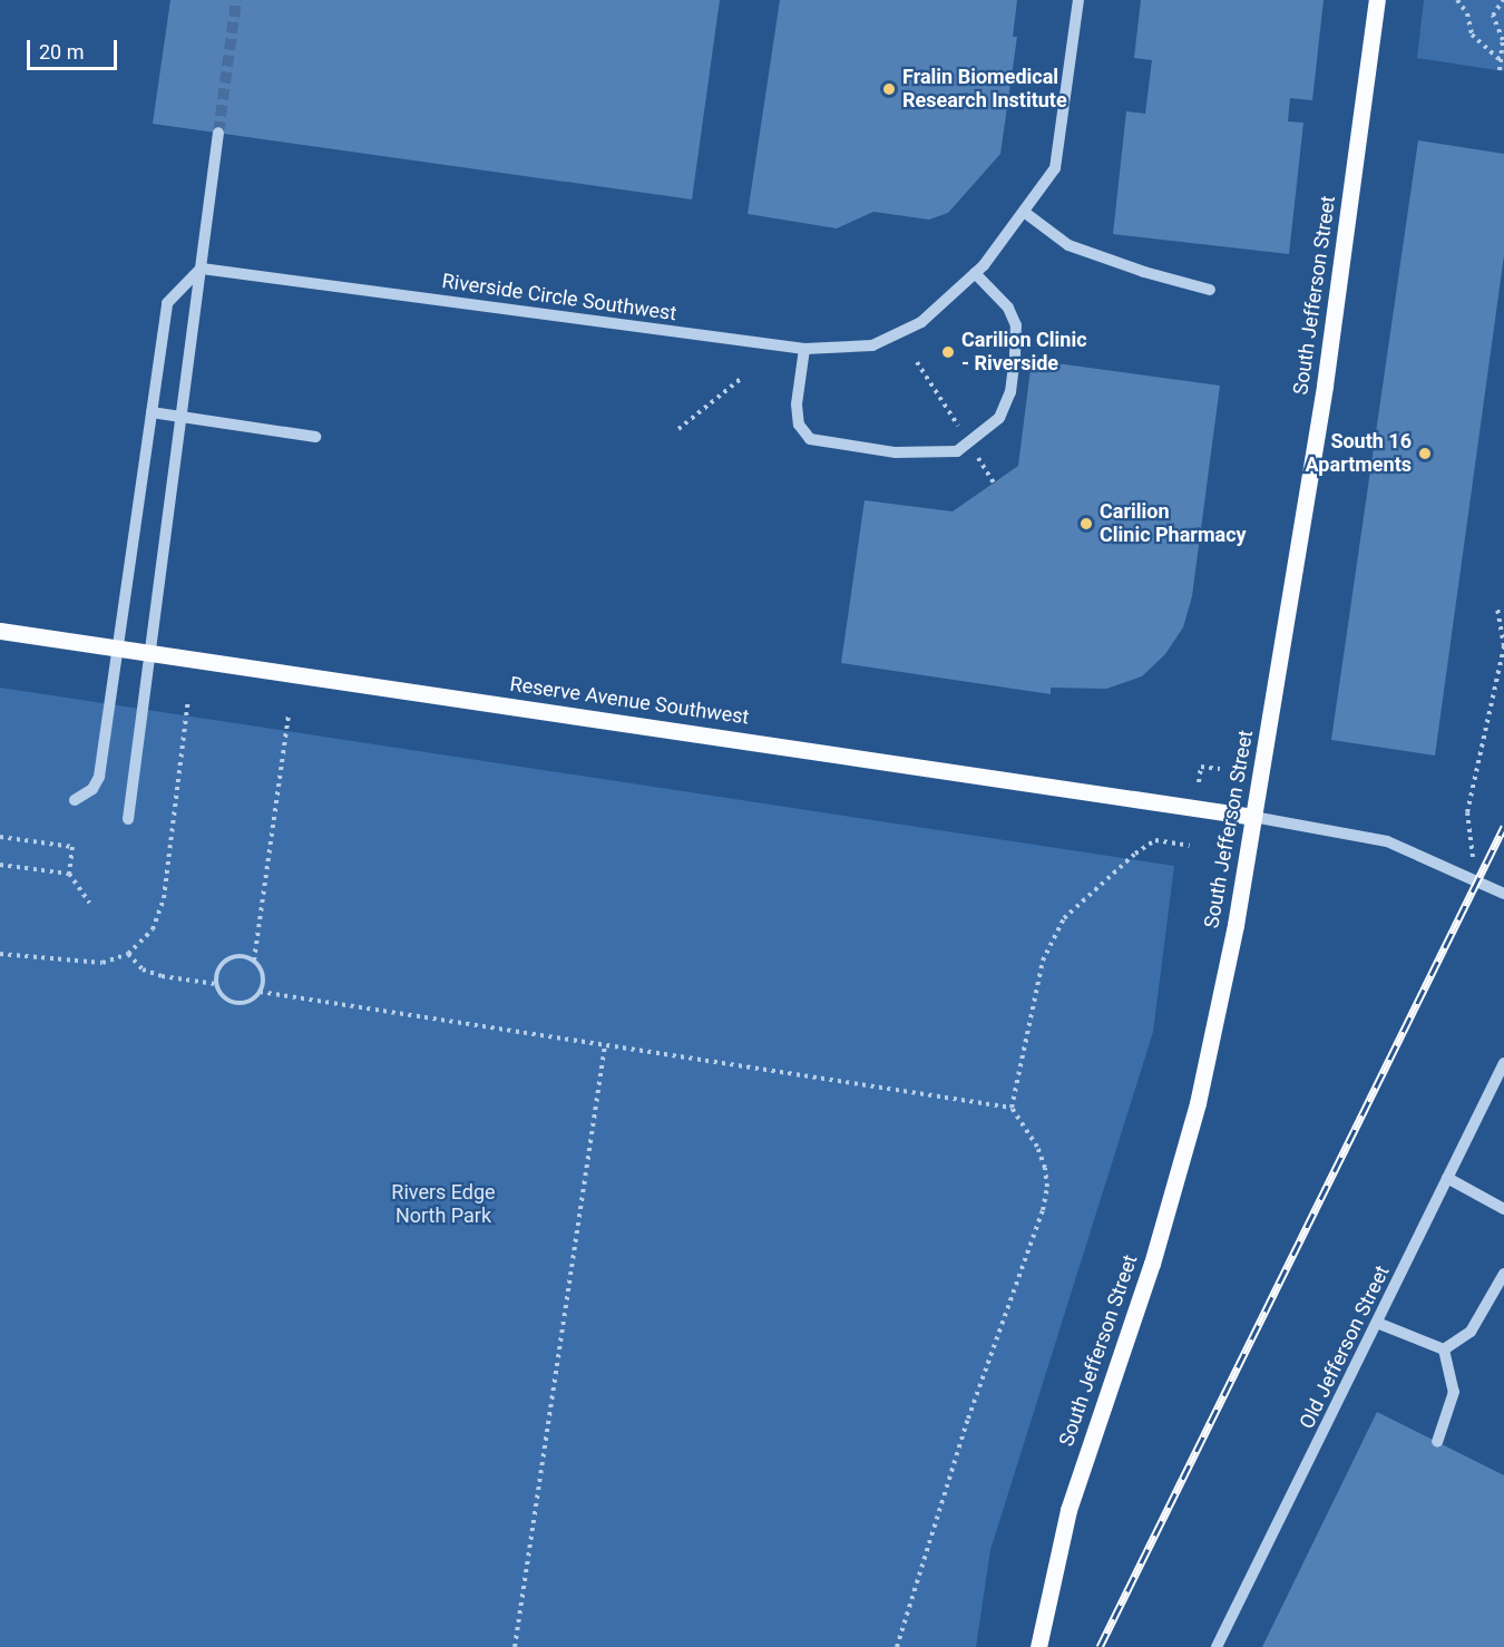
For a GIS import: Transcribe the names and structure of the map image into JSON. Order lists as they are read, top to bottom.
{
  "streets": {
    "main road": ["South Jefferson Street", "Reserve Avenue Southwest"],
    "street": ["Riverside Circle Southwest", "Old Jefferson Street"]
  },
  "crossings": [
    ["South Jefferson Street", "Reserve Avenue Southwest"]
  ],
  "parks": ["Rivers Edge North Park"],
  "places": [
    "Fralin Biomedical Research Institute",
    "Carilion Clinic - Riverside",
    "South 16 Apartments",
    "Carilion Clinic Pharmacy"
  ],
  "scale_bar": "20 m"
}
